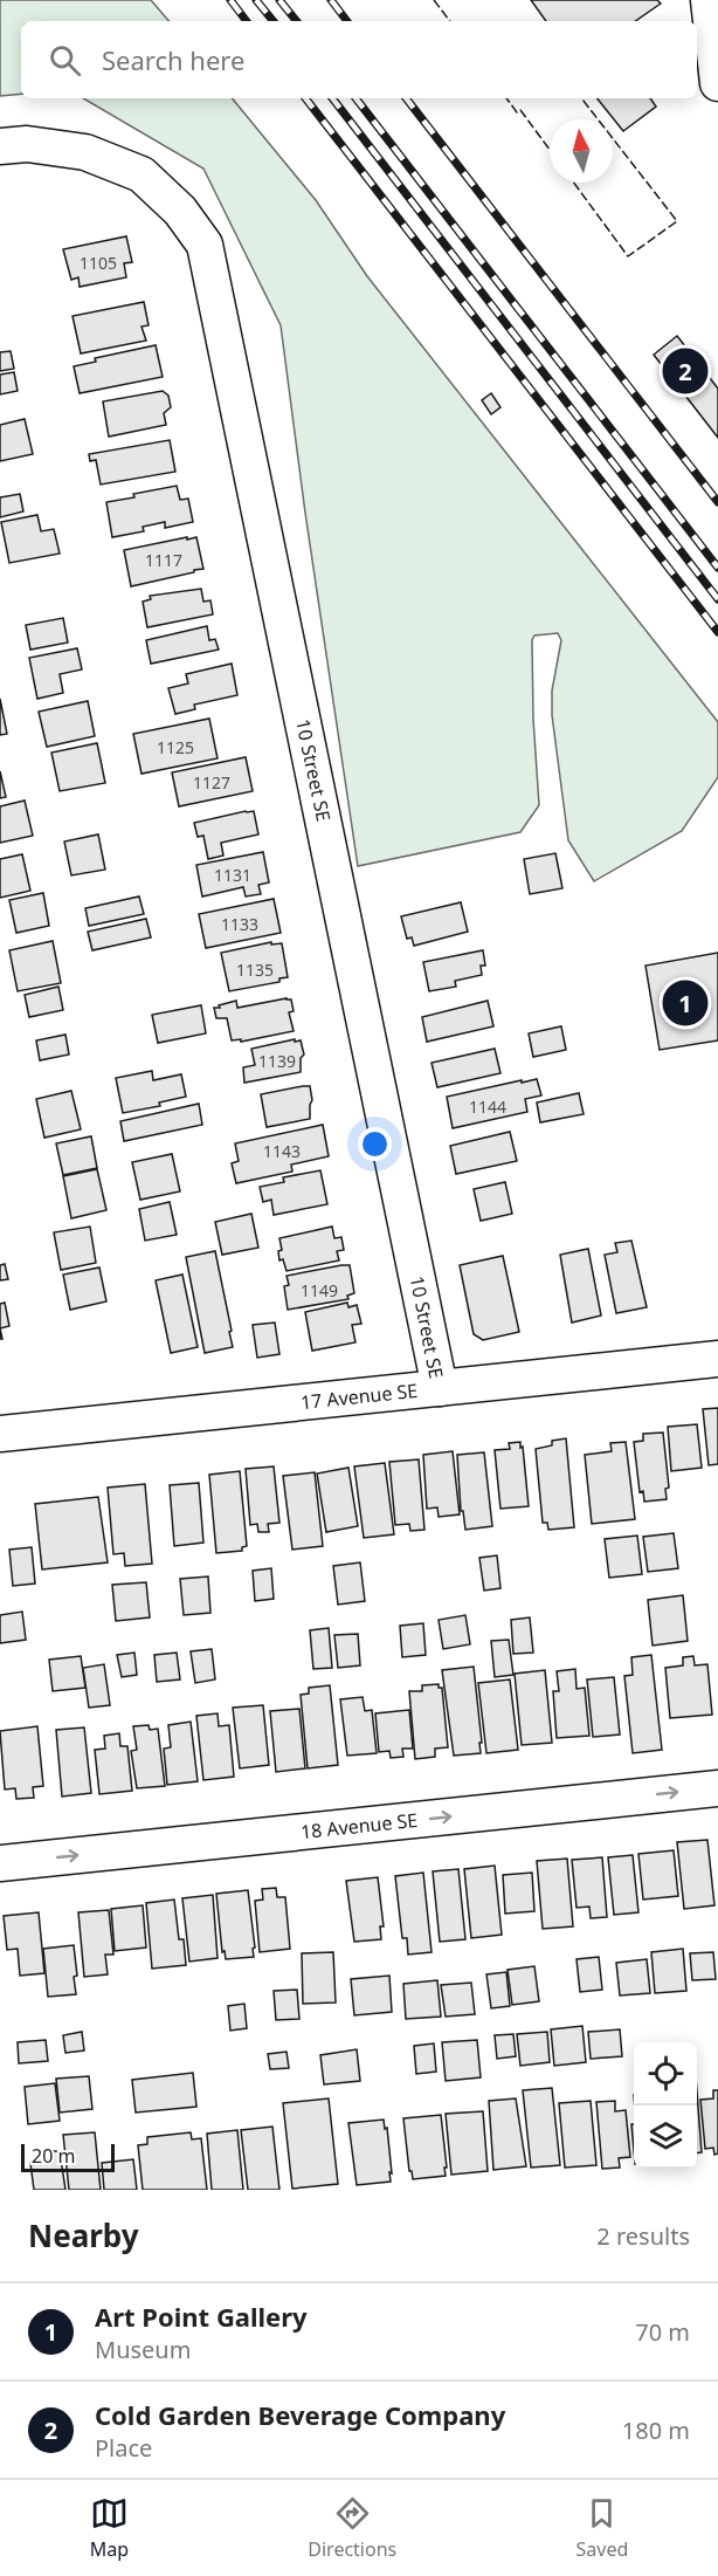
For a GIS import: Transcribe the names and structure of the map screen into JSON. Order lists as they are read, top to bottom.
{
  "streets": {
    "street": ["10 Street SE", "17 Avenue SE", "18 Avenue SE"]
  },
  "crossings": [
    ["10 Street SE", "17 Avenue SE"]
  ],
  "one_way": ["18 Avenue SE"],
  "house_numbers": [
    "1105",
    "1117",
    "1125",
    "1127",
    "1131",
    "1133",
    "1135",
    "1139",
    "1144",
    "1143",
    "1149"
  ],
  "scale_bar": "20 m",
  "north": "top",
  "page": {
    "search": "Search here",
    "pins": ["2", "1"],
    "scale": "20 m",
    "heading": ["Nearby", "2 results"],
    "list": [
      {
        "mark": "1",
        "name": "Art Point Gallery",
        "note": "Museum",
        "value": "70 m"
      },
      {
        "mark": "2",
        "name": "Cold Garden Beverage Company",
        "note": "Place",
        "value": "180 m"
      }
    ],
    "nav": ["Map", "Directions", "Saved"]
  }
}
